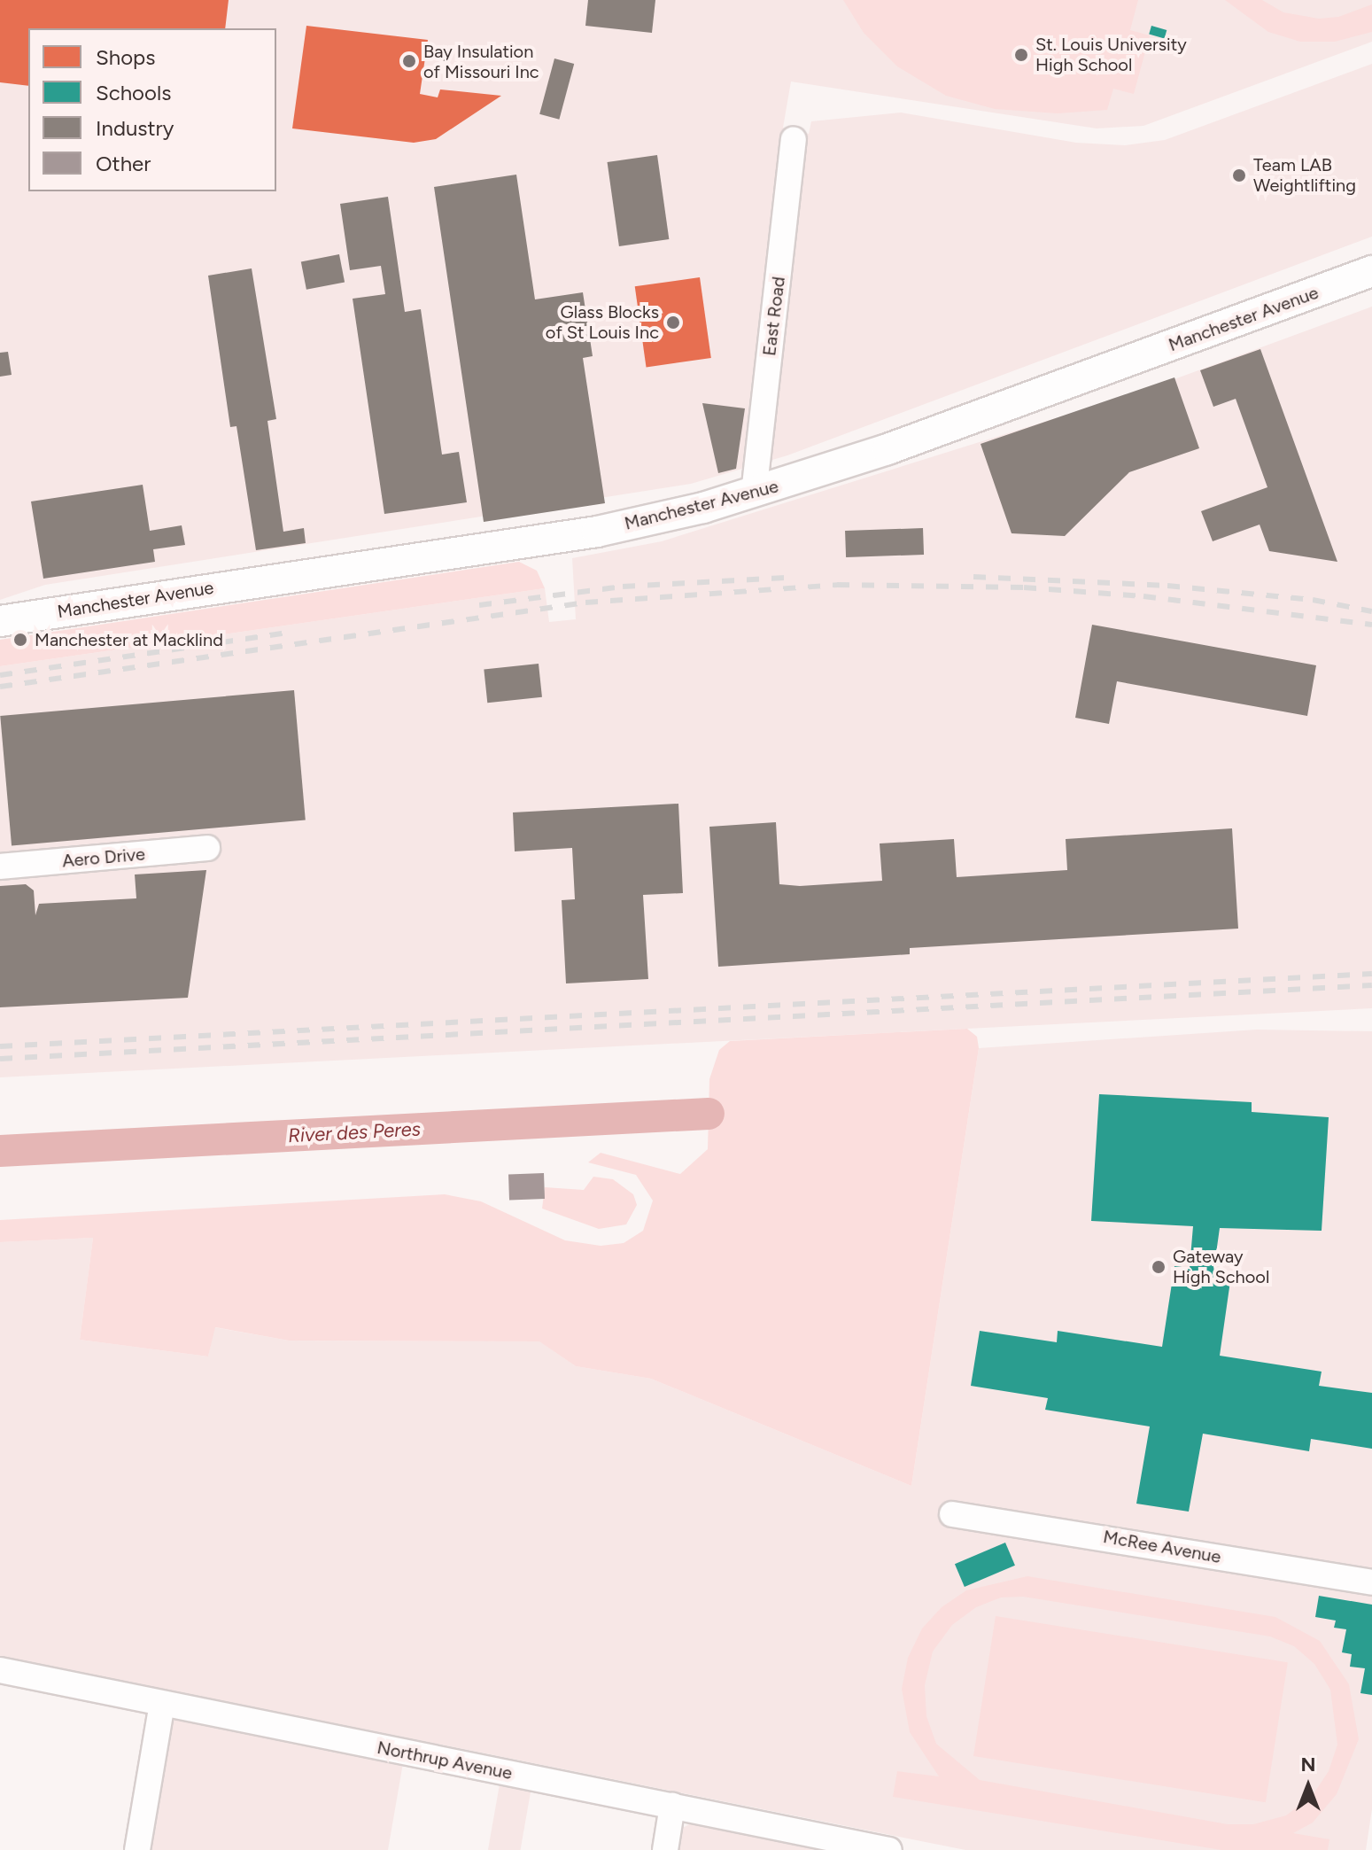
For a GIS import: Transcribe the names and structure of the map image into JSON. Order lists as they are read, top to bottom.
{
  "streets": {
    "main road": ["Manchester Avenue"],
    "street": [
      "East Road",
      "Aero Drive",
      "McRee Avenue",
      "Northrup Avenue"
    ]
  },
  "crossings": [
    ["East Road", "Manchester Avenue"]
  ],
  "water": ["River des Peres"],
  "places": [
    "St. Louis University High School",
    "Bay Insulation of Missouri Inc",
    "Team LAB Weightlifting",
    "Glass Blocks of St Louis Inc",
    "Manchester at Macklind",
    "Gateway High School"
  ],
  "legend": [
    "Shops",
    "Schools",
    "Industry",
    "Other"
  ],
  "north": "top"
}
